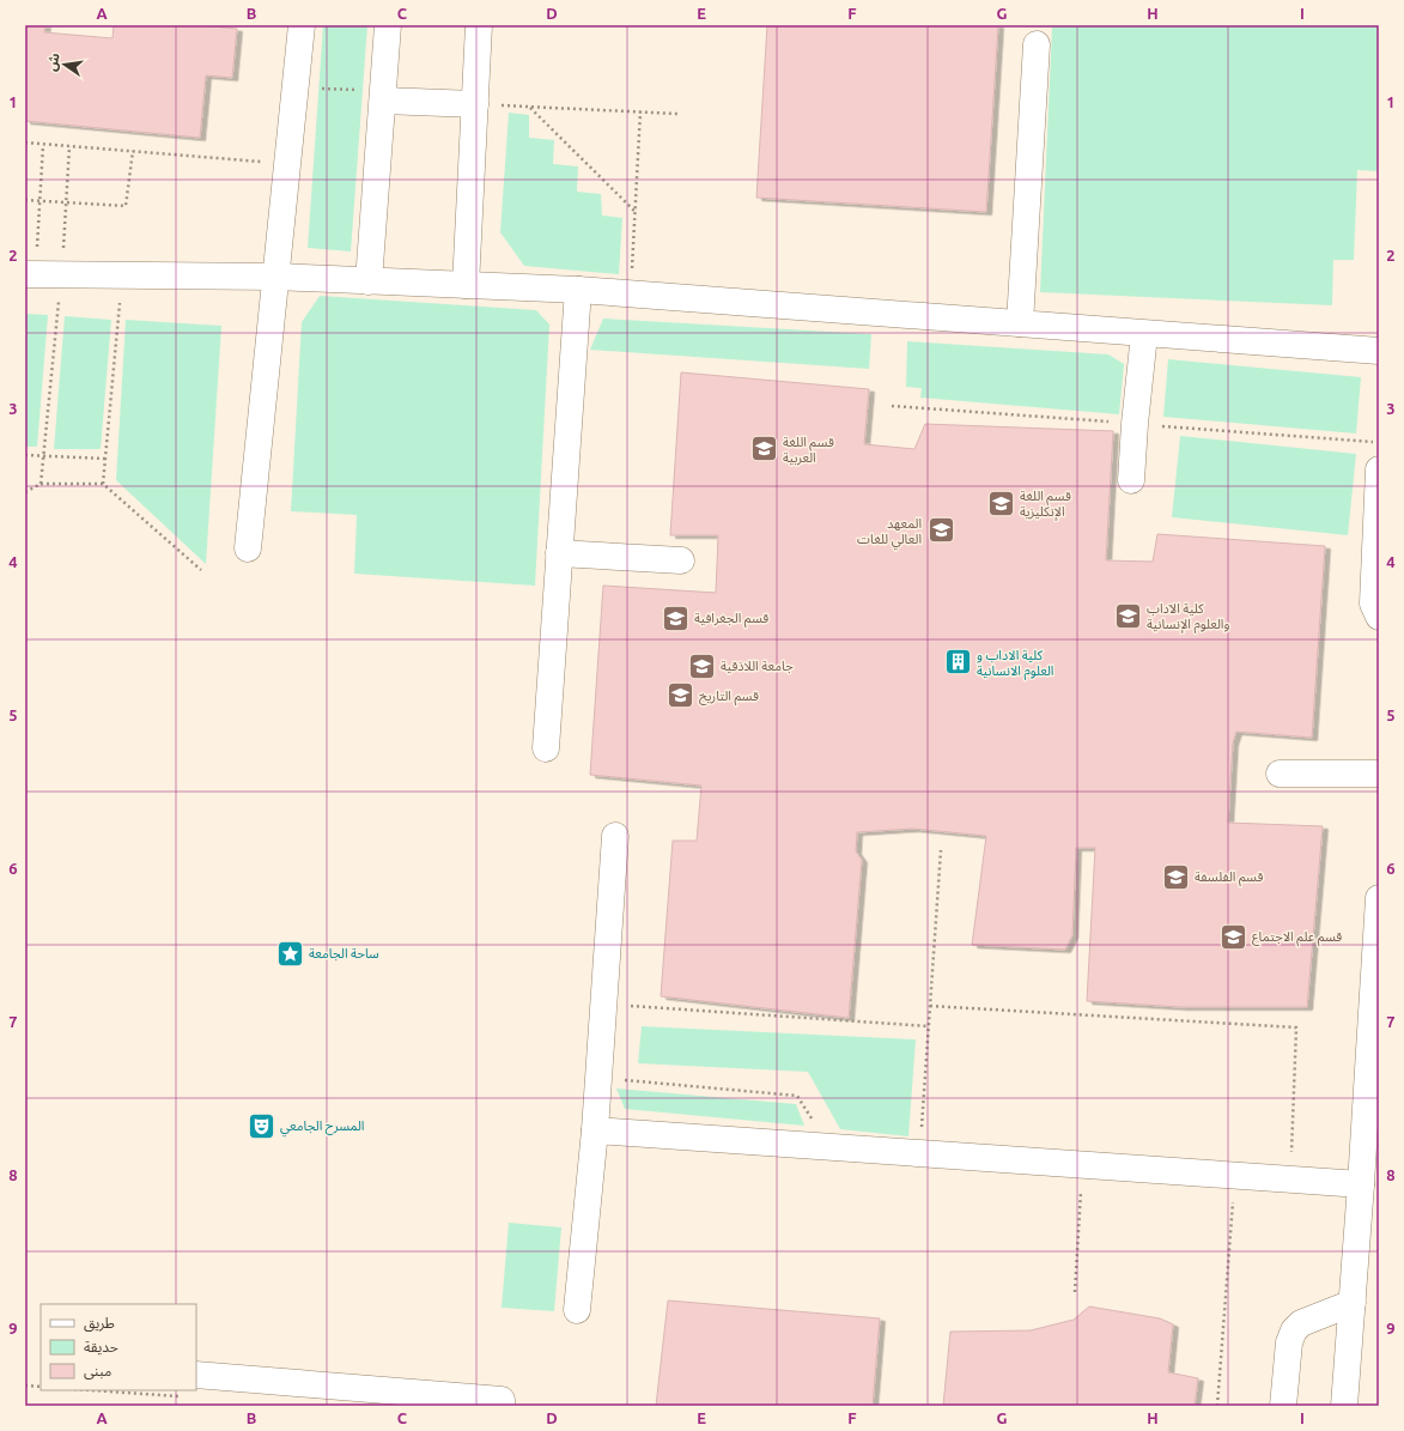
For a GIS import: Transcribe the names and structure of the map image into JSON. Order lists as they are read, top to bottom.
{
  "places": {
    "school or university": [
      "قسم اللغة العربية",
      "قسم اللغة الإنكليزية",
      "المعهد العالي للغات",
      "كلية الآداب والعلوم الإنسانية",
      "قسم الجغرافية",
      "جامعة اللاذقية",
      "قسم التاريخ",
      "قسم الفلسفة",
      "قسم علم الاجتماع"
    ],
    "building": ["كلية الاداب و العلوم الانسانية"],
    "place": ["ساحة الجامعة"],
    "theatre": ["المسرح الجامعي"]
  },
  "legend": ["طريق", "حديقة", "مبنى"],
  "north": "left",
  "grid": {
    "columns": [
      "A",
      "B",
      "C",
      "D",
      "E",
      "F",
      "G",
      "H",
      "I"
    ],
    "rows": [
      "1",
      "2",
      "3",
      "4",
      "5",
      "6",
      "7",
      "8",
      "9"
    ]
  }
}
